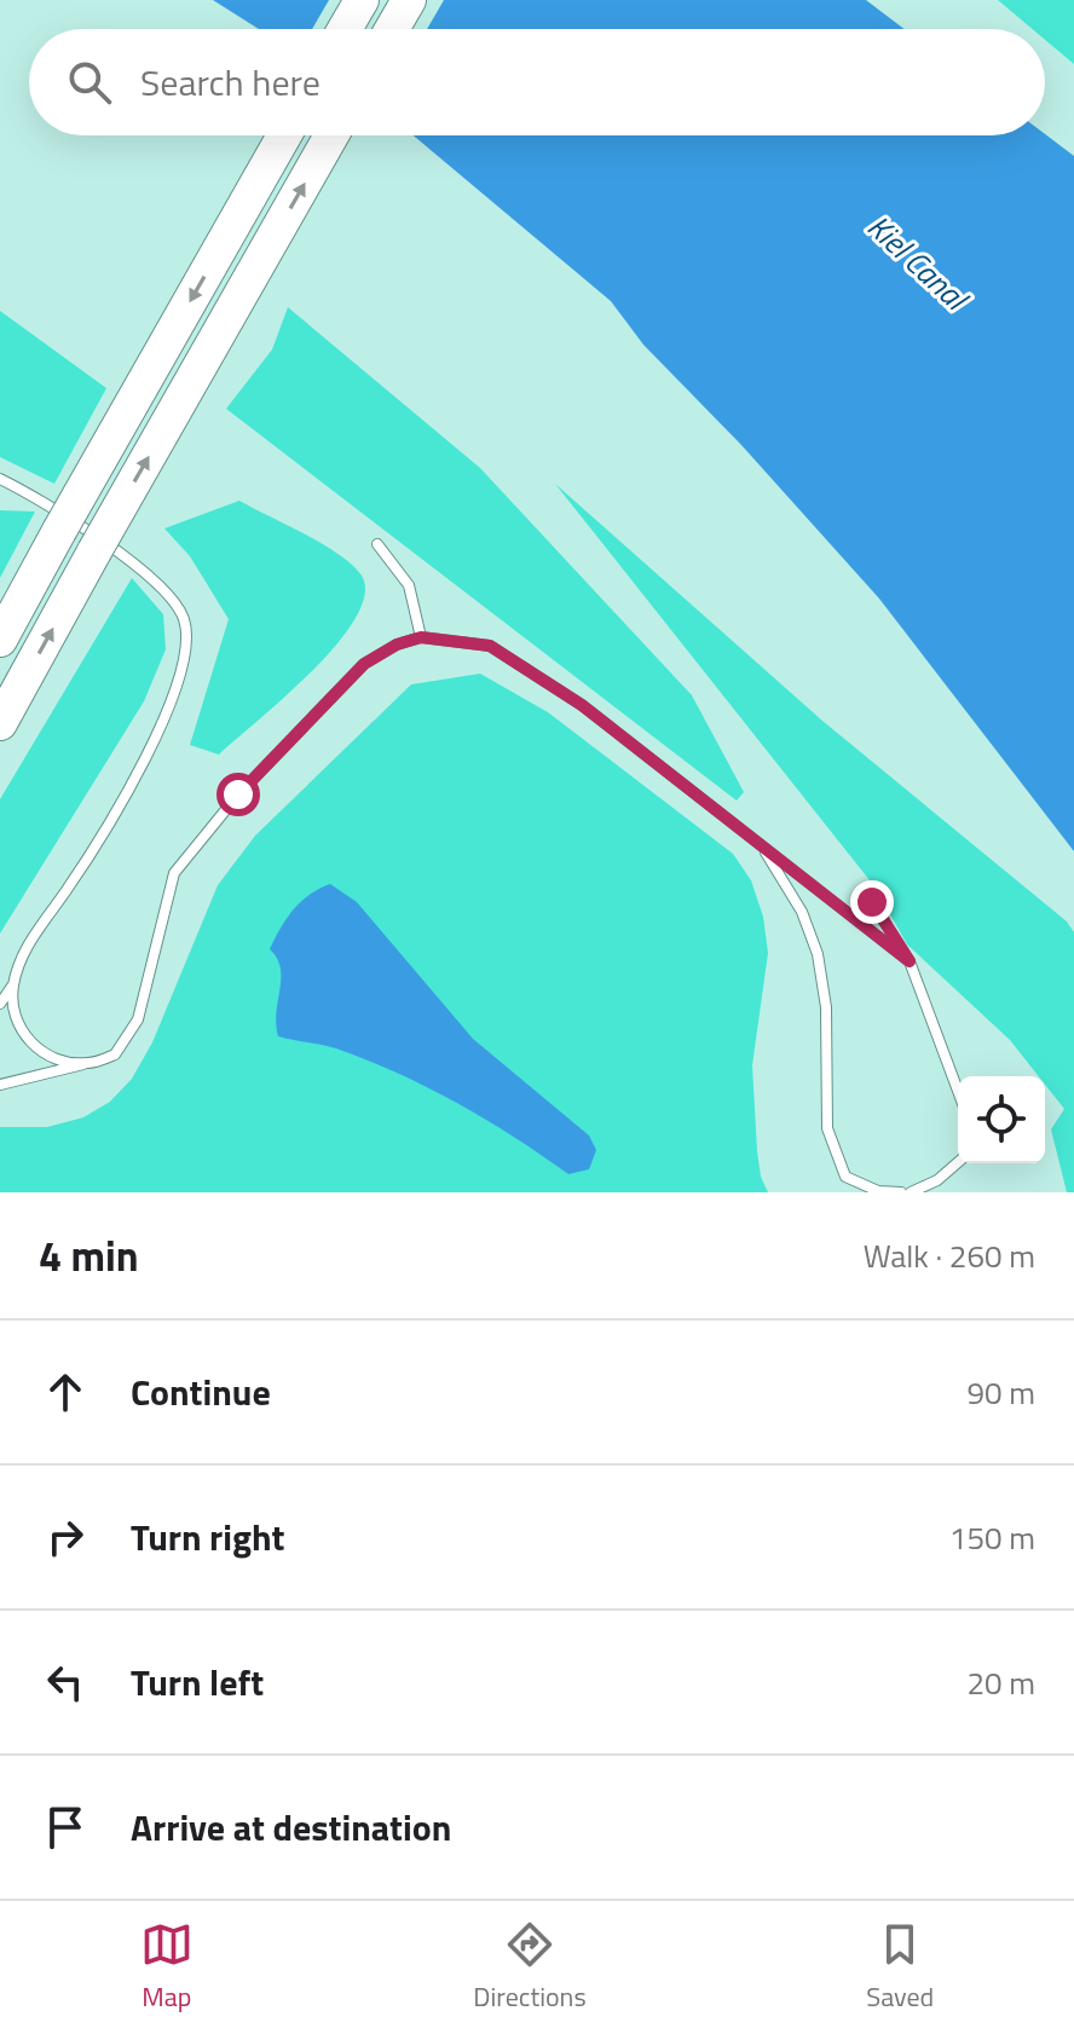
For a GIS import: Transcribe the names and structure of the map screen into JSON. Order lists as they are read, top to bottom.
{
  "water": ["Kiel Canal"],
  "page": {
    "search": "Search here",
    "heading": ["4 min", "Walk · 260 m"],
    "list": [
      ["Continue", "90 m"],
      ["Turn right", "150 m"],
      ["Turn left", "20 m"],
      "Arrive at destination"
    ],
    "nav": ["Map", "Directions", "Saved"]
  }
}
